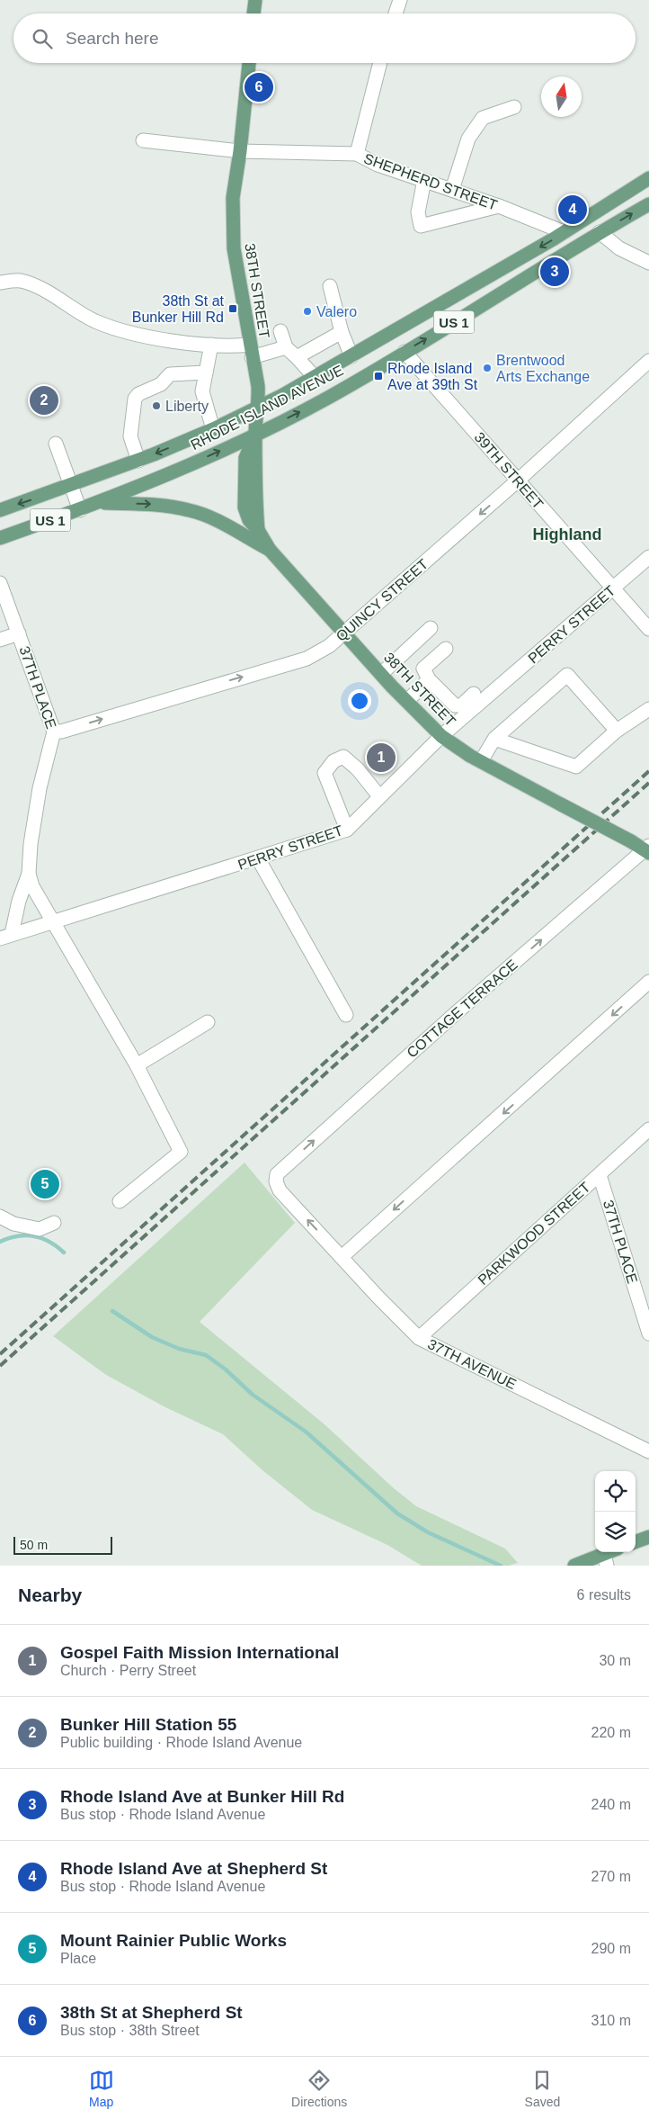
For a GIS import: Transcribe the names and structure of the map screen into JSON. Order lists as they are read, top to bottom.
{
  "streets": {
    "main road": ["38TH STREET", "US 1", "RHODE ISLAND AVENUE"],
    "street": [
      "SHEPHERD STREET",
      "39TH STREET",
      "QUINCY STREET",
      "PERRY STREET",
      "37TH PLACE",
      "COTTAGE TERRACE",
      "PARKWOOD STREET",
      "37TH AVENUE"
    ]
  },
  "crossings": [
    ["SHEPHERD STREET", "38TH STREET"],
    ["SHEPHERD STREET", "RHODE ISLAND AVENUE"],
    ["38TH STREET", "RHODE ISLAND AVENUE"],
    ["38TH STREET", "QUINCY STREET"],
    ["38TH STREET", "PERRY STREET"],
    ["38TH STREET", "COTTAGE TERRACE"],
    ["RHODE ISLAND AVENUE", "39TH STREET"],
    ["39TH STREET", "QUINCY STREET"],
    ["39TH STREET", "PERRY STREET"],
    ["QUINCY STREET", "37TH PLACE"],
    ["PERRY STREET", "37TH PLACE"],
    ["37TH PLACE", "PARKWOOD STREET"],
    ["COTTAGE TERRACE", "37TH AVENUE"],
    ["PARKWOOD STREET", "37TH AVENUE"]
  ],
  "districts": ["Highland"],
  "places": {
    "transit": ["38th St at Bunker Hill Rd", "Rhode Island Ave at 39th St"],
    "other": ["Valero", "Brentwood Arts Exchange", "Liberty"]
  },
  "scale_bar": "50 m",
  "north": "top",
  "page": {
    "search": "Search here",
    "pins": [
      "6",
      "4",
      "3",
      "2",
      "1",
      "5"
    ],
    "scale": "50 m",
    "heading": ["Nearby", "6 results"],
    "list": [
      {
        "mark": "1",
        "name": "Gospel Faith Mission International",
        "note": "Church · Perry Street",
        "value": "30 m"
      },
      {
        "mark": "2",
        "name": "Bunker Hill Station 55",
        "note": "Public building · Rhode Island Avenue",
        "value": "220 m"
      },
      {
        "mark": "3",
        "name": "Rhode Island Ave at Bunker Hill Rd",
        "note": "Bus stop · Rhode Island Avenue",
        "value": "240 m"
      },
      {
        "mark": "4",
        "name": "Rhode Island Ave at Shepherd St",
        "note": "Bus stop · Rhode Island Avenue",
        "value": "270 m"
      },
      {
        "mark": "5",
        "name": "Mount Rainier Public Works",
        "note": "Place",
        "value": "290 m"
      },
      {
        "mark": "6",
        "name": "38th St at Shepherd St",
        "note": "Bus stop · 38th Street",
        "value": "310 m"
      }
    ],
    "nav": ["Map", "Directions", "Saved"]
  }
}
